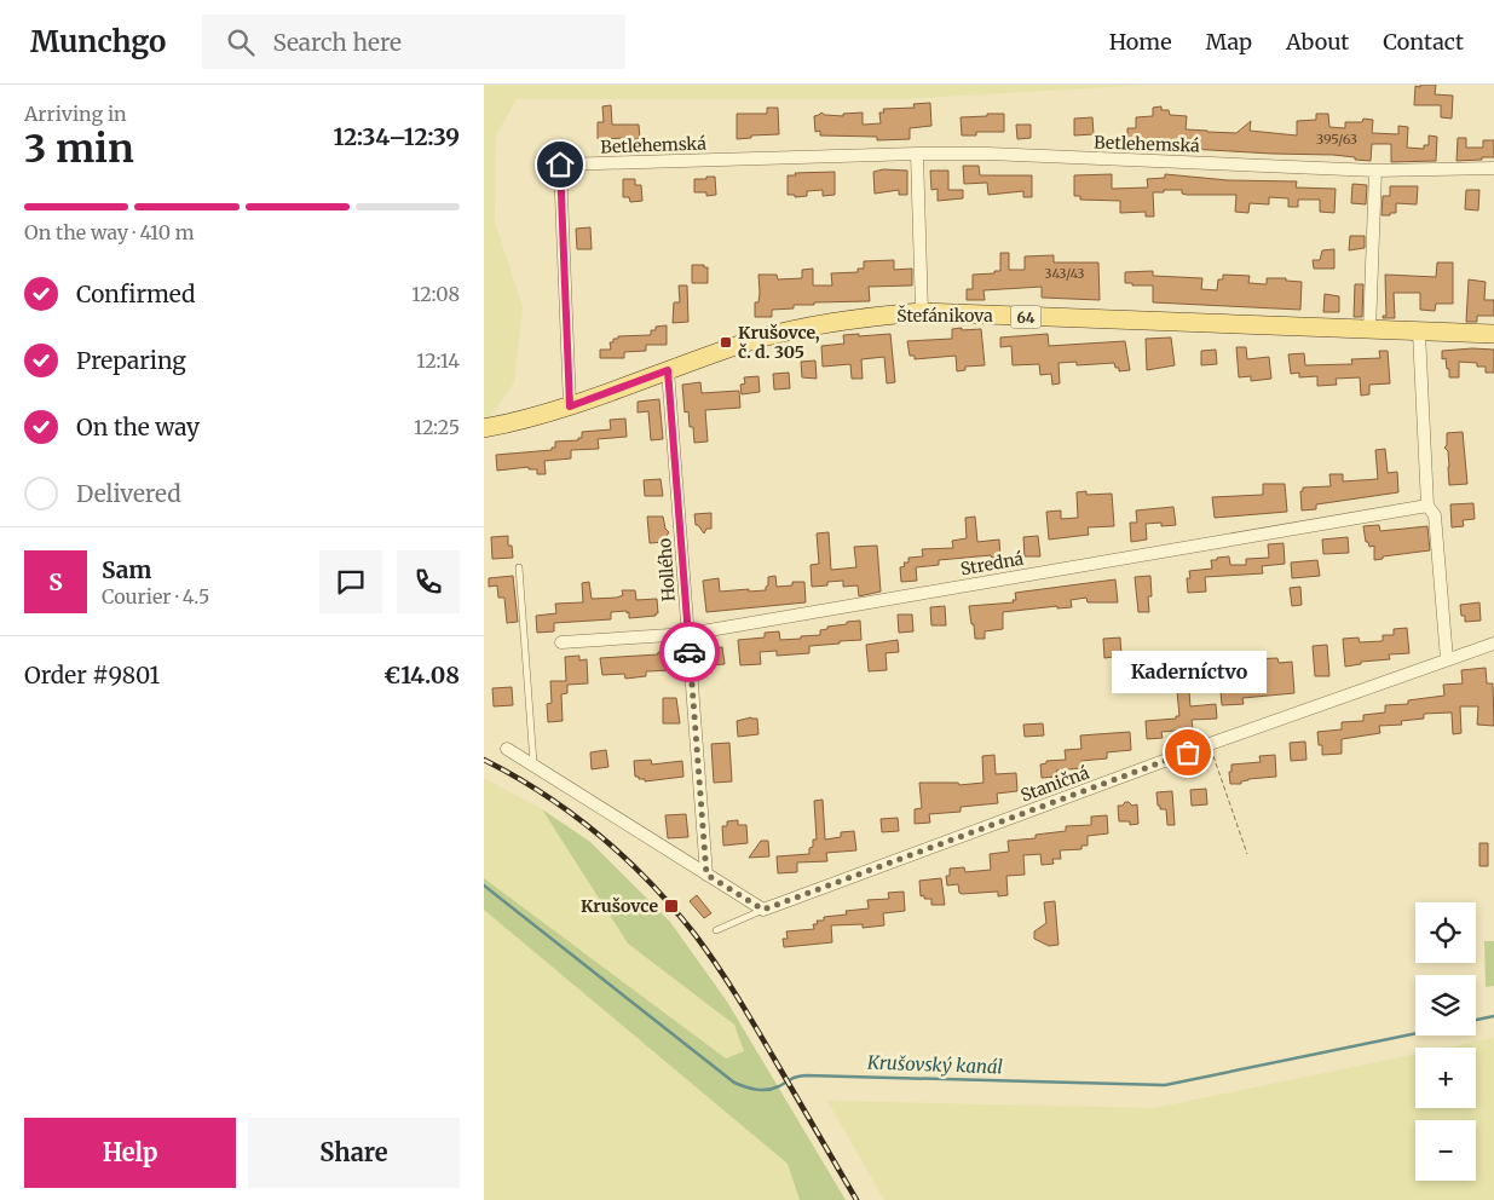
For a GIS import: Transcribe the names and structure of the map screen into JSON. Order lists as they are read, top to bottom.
{
  "streets": {
    "main road": ["Štefánikova", "64"],
    "street": [
      "Betlehemská",
      "Stredná",
      "Hollého",
      "Staničná"
    ]
  },
  "crossings": [
    ["Betlehemská", "Štefánikova"],
    ["Štefánikova", "Hollého"],
    ["Stredná", "Hollého"]
  ],
  "water": ["Krušovský kanál"],
  "places": {
    "transit": ["Krušovce, č. d. 305", "Krušovce"],
    "other": ["Kaderníctvo"]
  },
  "house_numbers": ["395/63", "343/43"],
  "page": {
    "header": "Munchgo",
    "search": "Search here",
    "nav": [
      "Home",
      "Map",
      "About",
      "Contact"
    ],
    "heading": ["3 min", "Arriving in", "12:34–12:39"],
    "panel": [
      "Sam",
      "Courier · 4.5",
      "Order #9801",
      "€14.08"
    ],
    "bar": "On the way · 410 m",
    "list": [
      ["Confirmed", "12:08"],
      ["Preparing", "12:14"],
      ["On the way", "12:25"],
      "Delivered"
    ],
    "round": "S",
    "bubble": "Kaderníctvo",
    "map_buttons": ["+", "−"],
    "buttons": ["Help", "Share"]
  }
}
